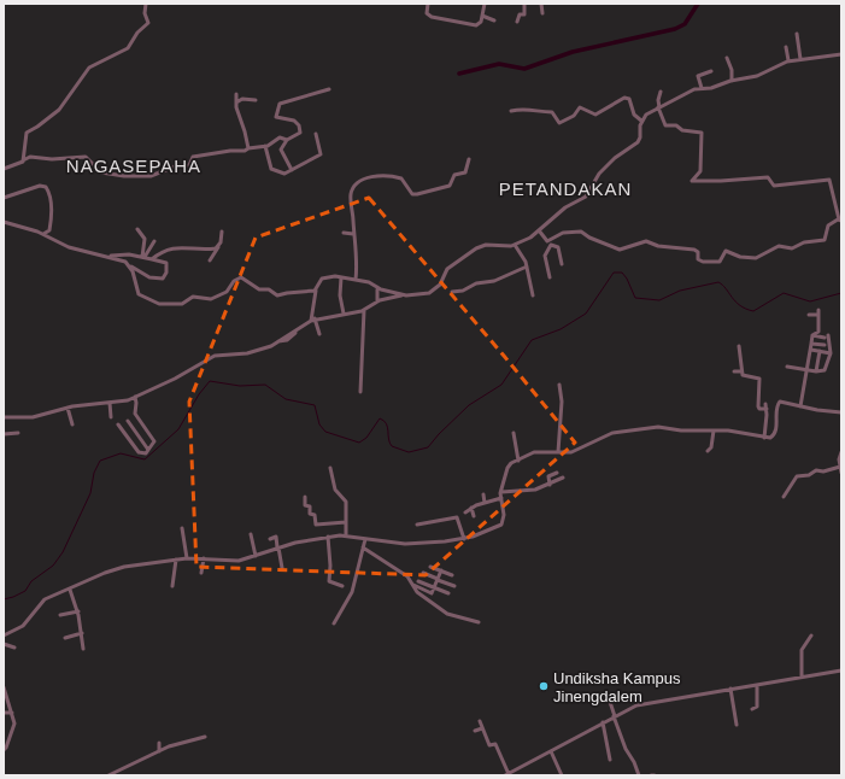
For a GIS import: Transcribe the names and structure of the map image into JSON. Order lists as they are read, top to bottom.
{
  "districts": ["NAGASEPAHA", "PETANDAKAN"],
  "places": ["Undiksha Kampus Jinengdalem"]
}
